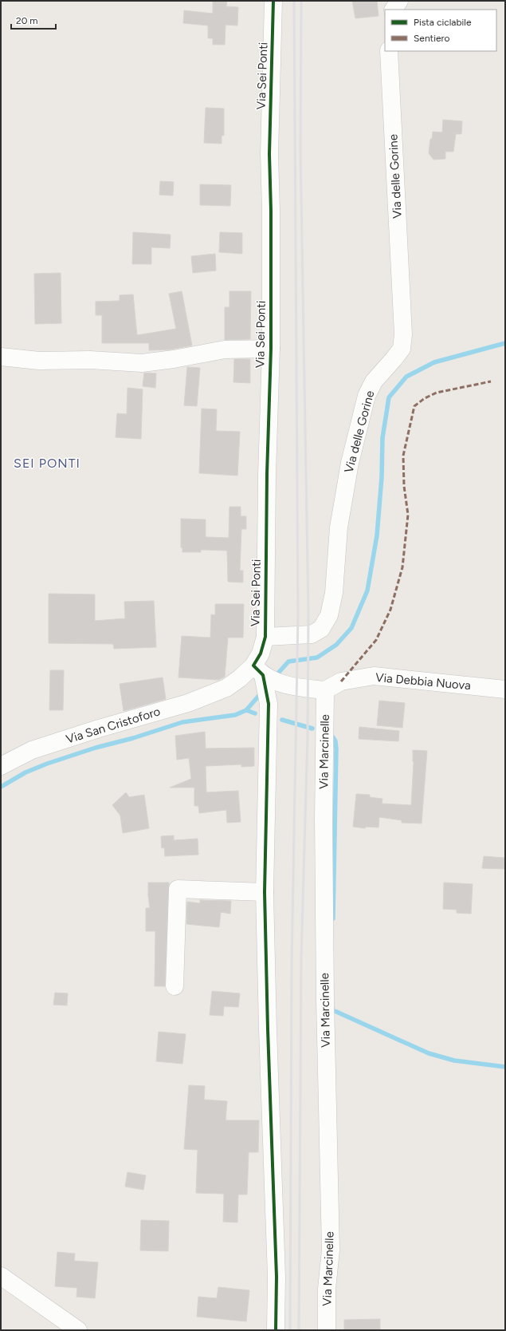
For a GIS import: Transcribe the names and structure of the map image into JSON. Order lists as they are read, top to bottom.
{
  "streets": {
    "street": [
      "Via Sei Ponti",
      "Via delle Gorine",
      "Via Debbia Nuova",
      "Via San Cristoforo",
      "Via Marcinelle"
    ]
  },
  "crossings": [
    ["Via Sei Ponti", "Via delle Gorine"],
    ["Via Sei Ponti", "Via San Cristoforo"],
    ["Via Debbia Nuova", "Via Marcinelle"]
  ],
  "districts": ["SEI PONTI"],
  "legend": ["Pista ciclabile", "Sentiero"],
  "scale_bar": "20 m"
}
